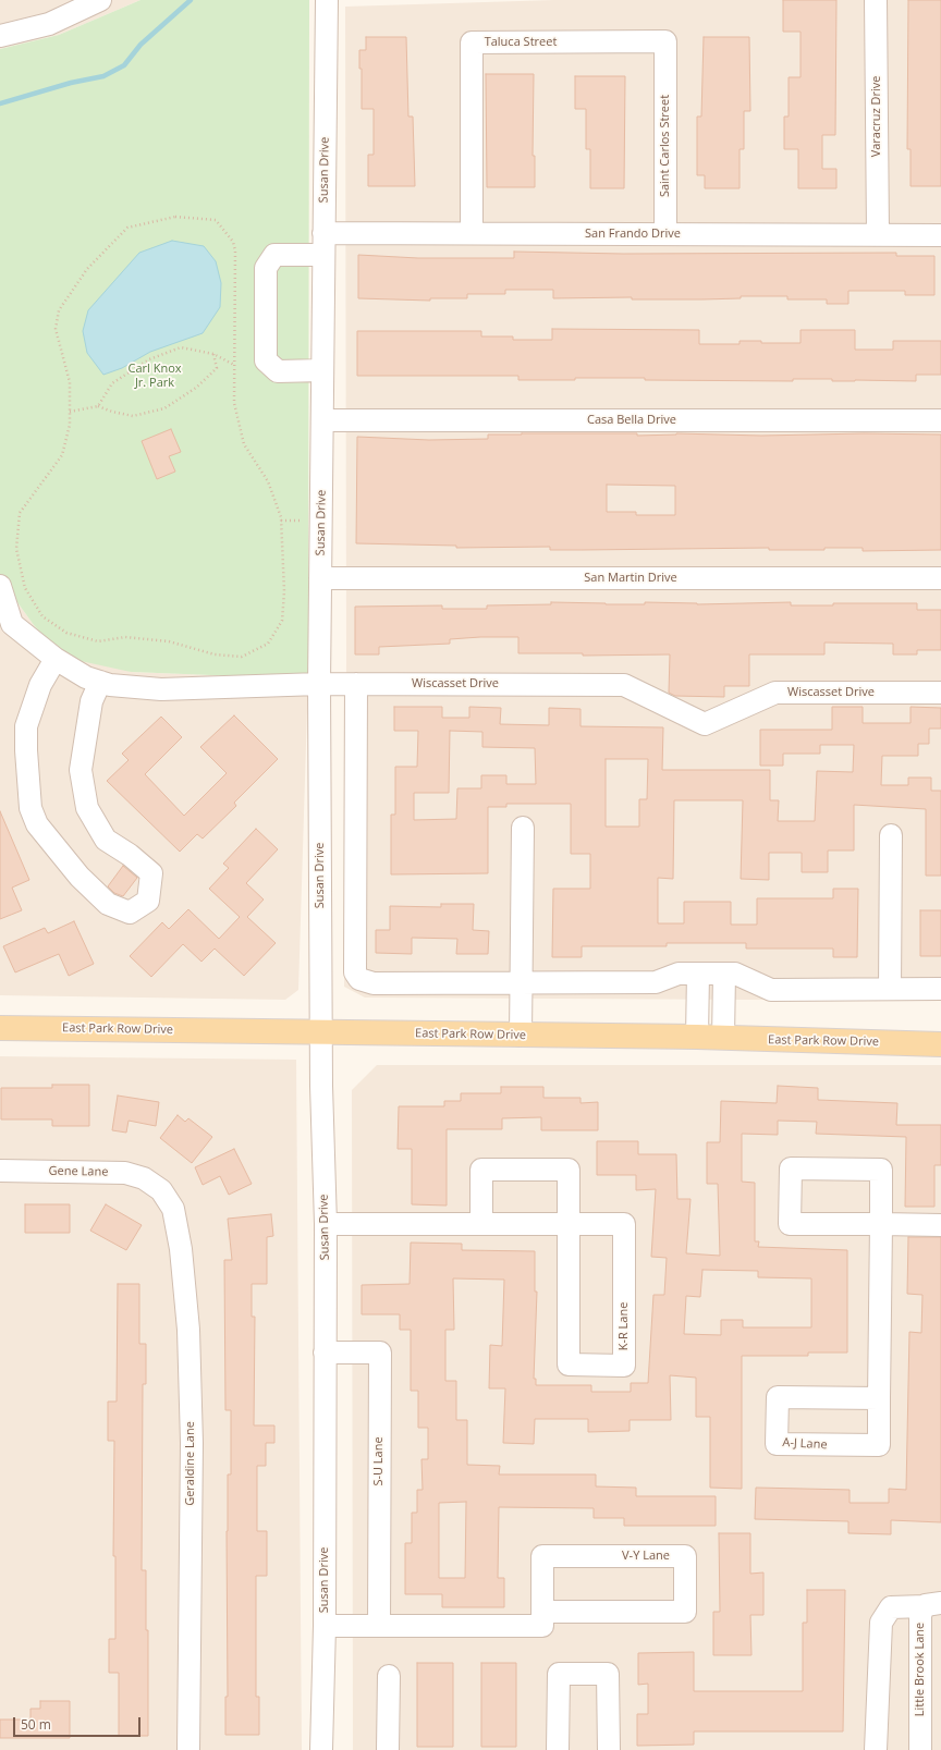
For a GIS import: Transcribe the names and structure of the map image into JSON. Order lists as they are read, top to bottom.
{
  "streets": {
    "main road": ["East Park Row Drive"],
    "street": [
      "Taluca Street",
      "Varacruz Drive",
      "Saint Carlos Street",
      "Susan Drive",
      "San Frando Drive",
      "Casa Bella Drive",
      "San Martin Drive",
      "Wiscasset Drive",
      "Gene Lane",
      "K-R Lane",
      "A-J Lane",
      "S-U Lane",
      "Geraldine Lane",
      "V-Y Lane",
      "Little Brook Lane"
    ]
  },
  "crossings": [
    ["Taluca Street", "Saint Carlos Street"],
    ["Taluca Street", "San Frando Drive"],
    ["Varacruz Drive", "San Frando Drive"],
    ["Saint Carlos Street", "San Frando Drive"],
    ["Susan Drive", "San Frando Drive"],
    ["Susan Drive", "Casa Bella Drive"],
    ["Susan Drive", "San Martin Drive"],
    ["Susan Drive", "Wiscasset Drive"],
    ["Susan Drive", "East Park Row Drive"],
    ["Susan Drive", "K-R Lane"],
    ["Susan Drive", "S-U Lane"],
    ["Susan Drive", "V-Y Lane"],
    ["Gene Lane", "Geraldine Lane"],
    ["S-U Lane", "V-Y Lane"]
  ],
  "parks": ["Carl Knox Jr. Park"],
  "scale_bar": "50 m"
}
